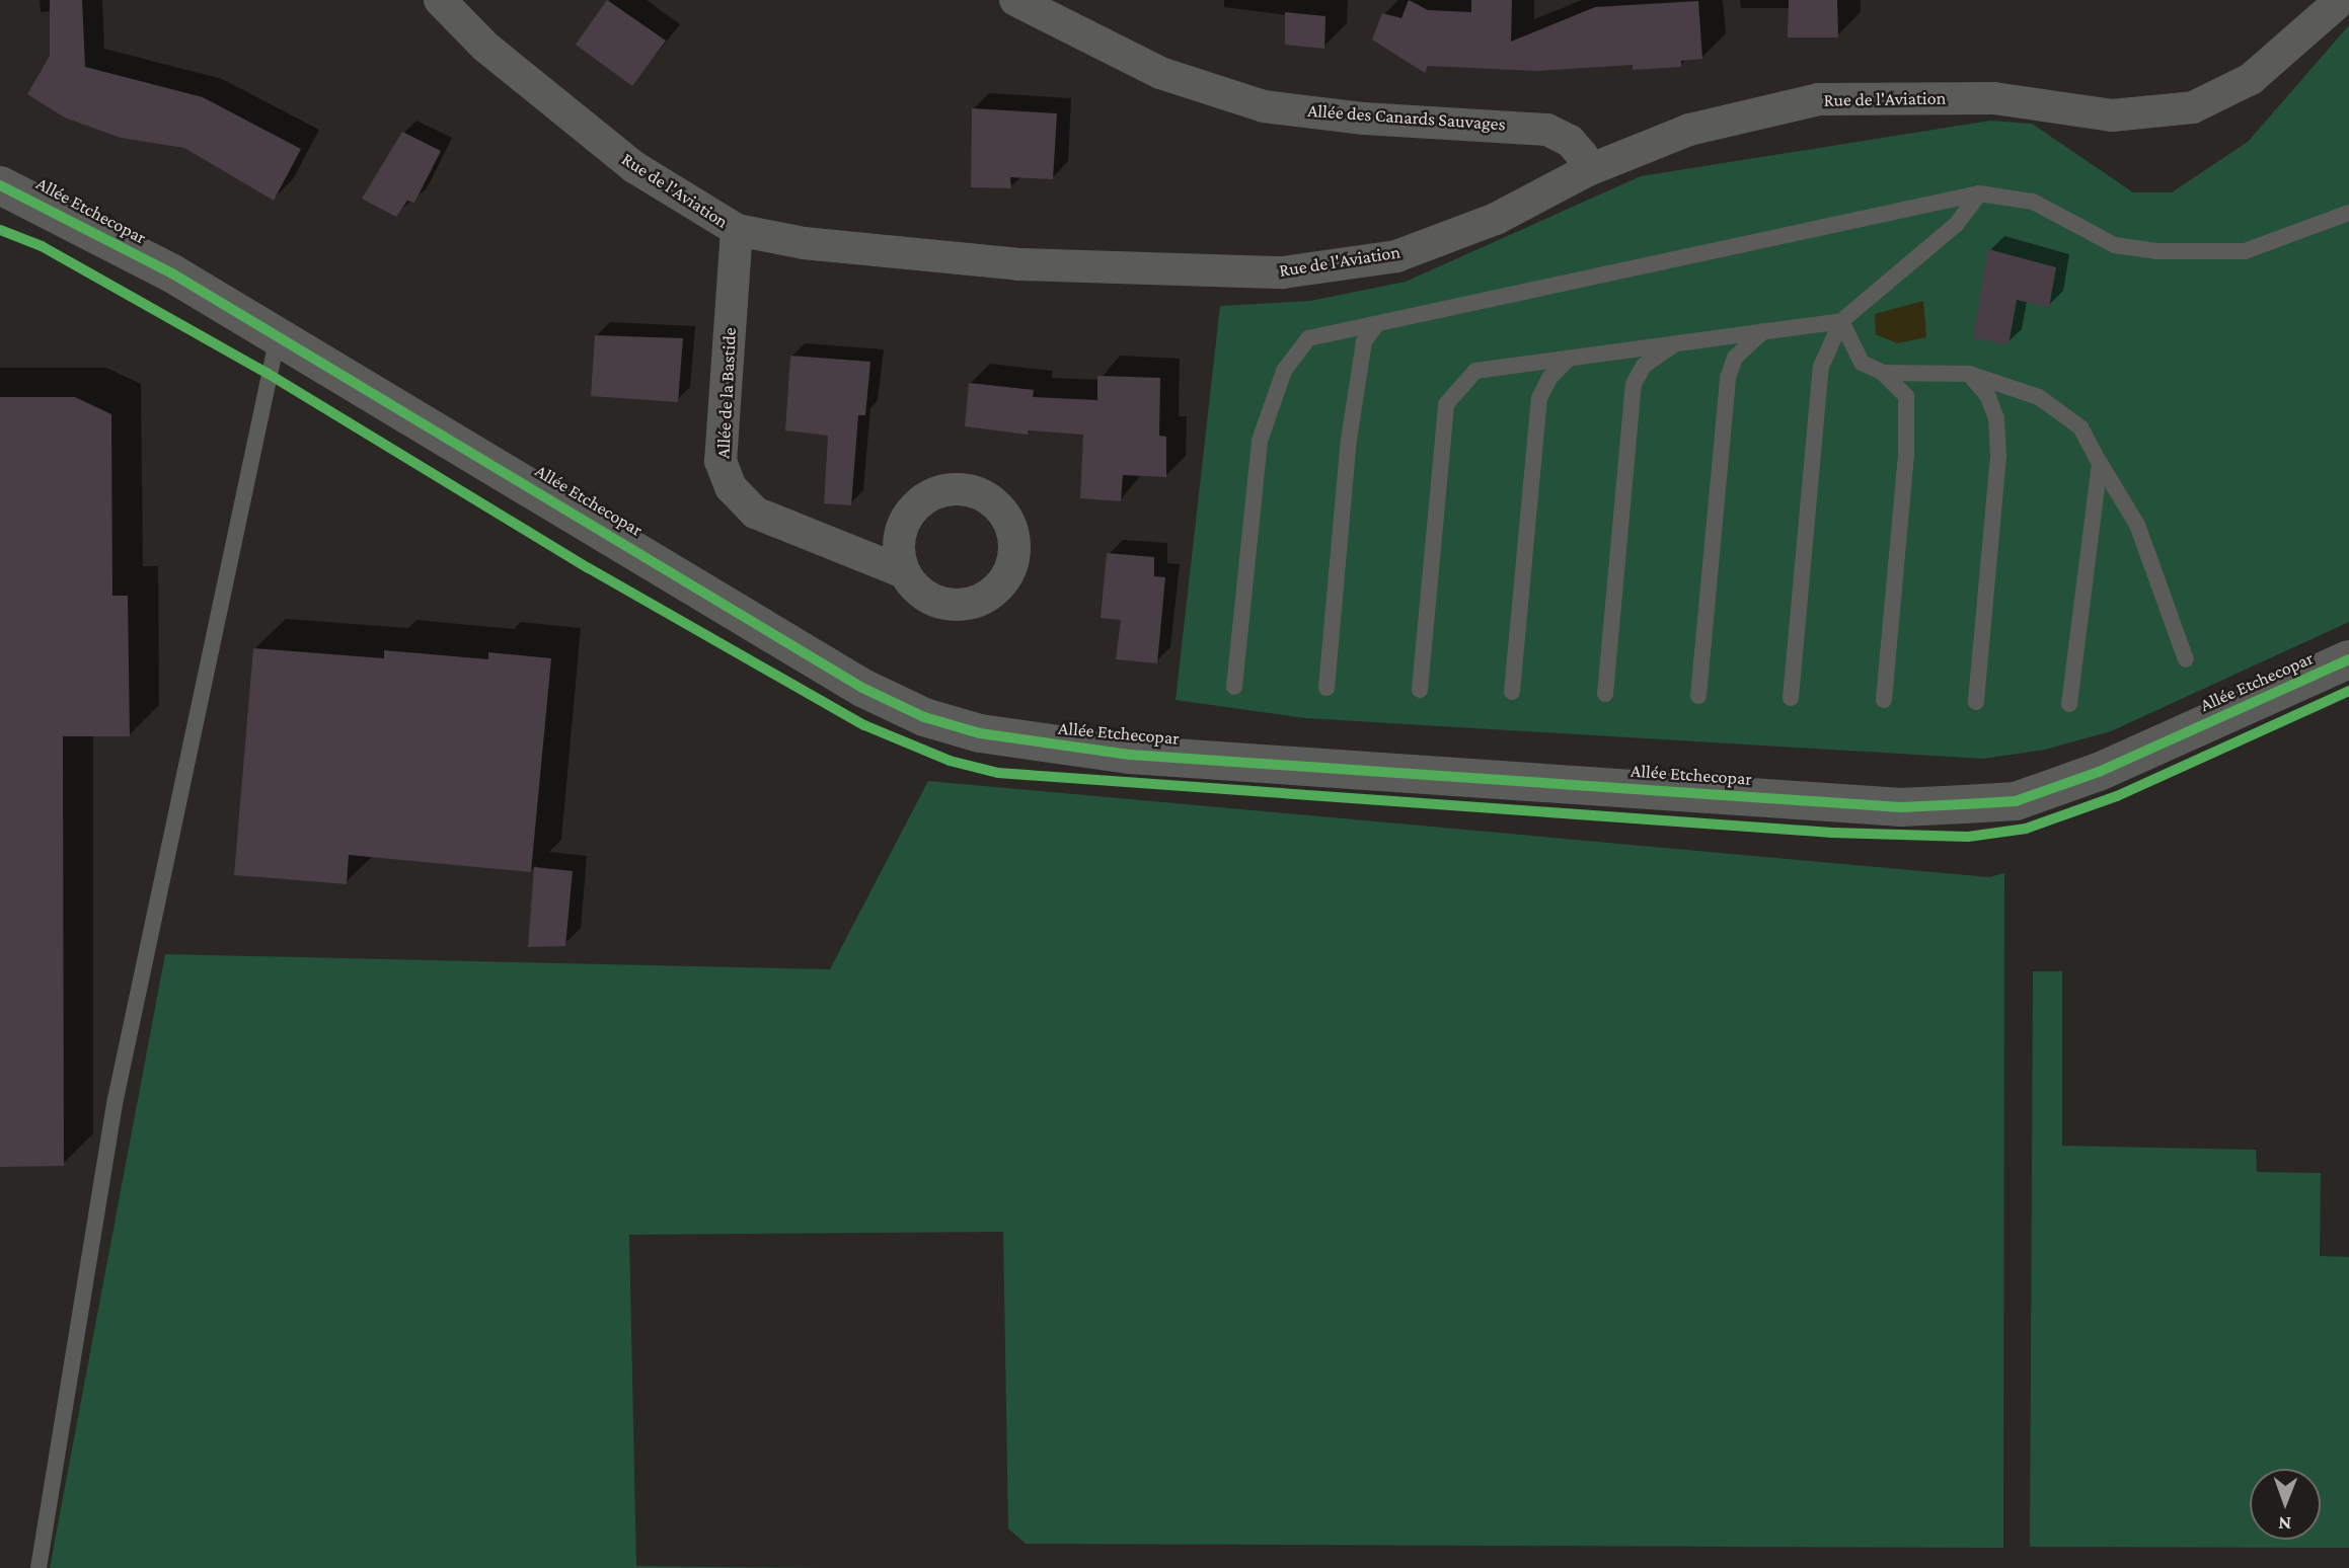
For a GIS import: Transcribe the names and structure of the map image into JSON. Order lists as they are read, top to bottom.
{
  "streets": {
    "street": [
      "Rue de l'Aviation",
      "Allée des Canards Sauvages",
      "Allée Etchecopar",
      "Allée de la Bastide"
    ]
  },
  "crossings": [
    ["Rue de l'Aviation", "Allée des Canards Sauvages"],
    ["Rue de l'Aviation", "Allée de la Bastide"]
  ],
  "north": "bottom"
}
